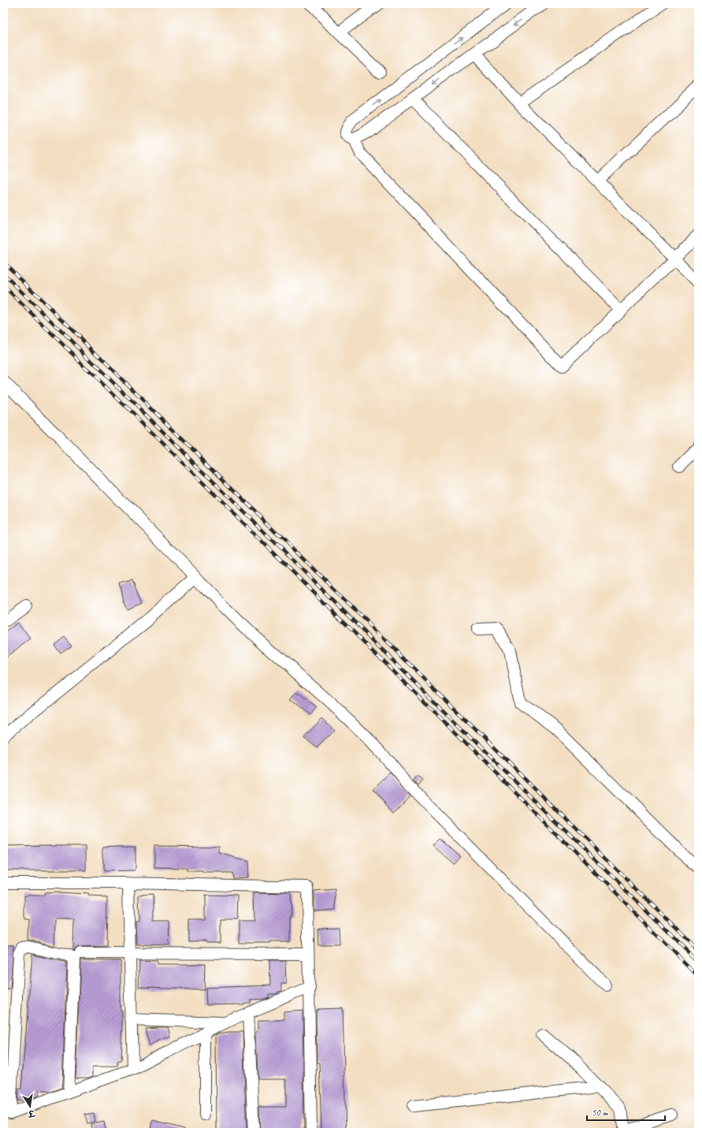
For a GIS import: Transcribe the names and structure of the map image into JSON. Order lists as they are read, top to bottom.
{
  "scale_bar": "50 m",
  "north": "bottom"
}
